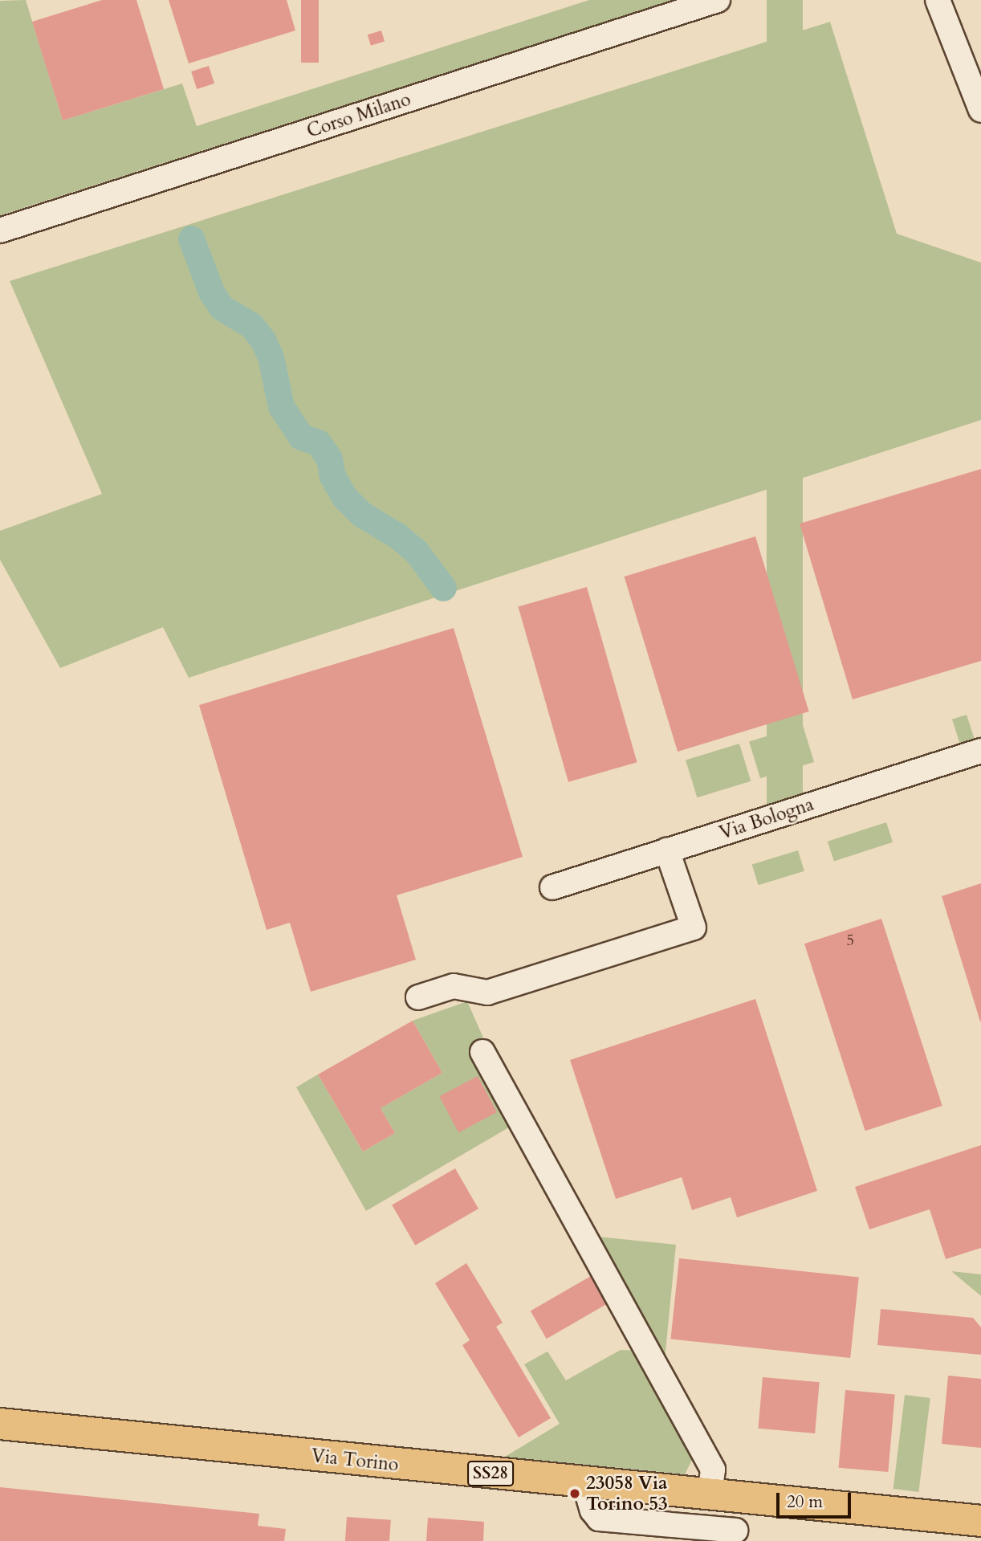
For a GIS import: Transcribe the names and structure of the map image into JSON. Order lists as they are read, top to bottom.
{
  "streets": {
    "main road": ["Via Torino", "SS28"],
    "street": ["Corso Milano", "Via Bologna"]
  },
  "places": ["23058 Via Torino 53"],
  "house_numbers": ["5"],
  "scale_bar": "20 m"
}
